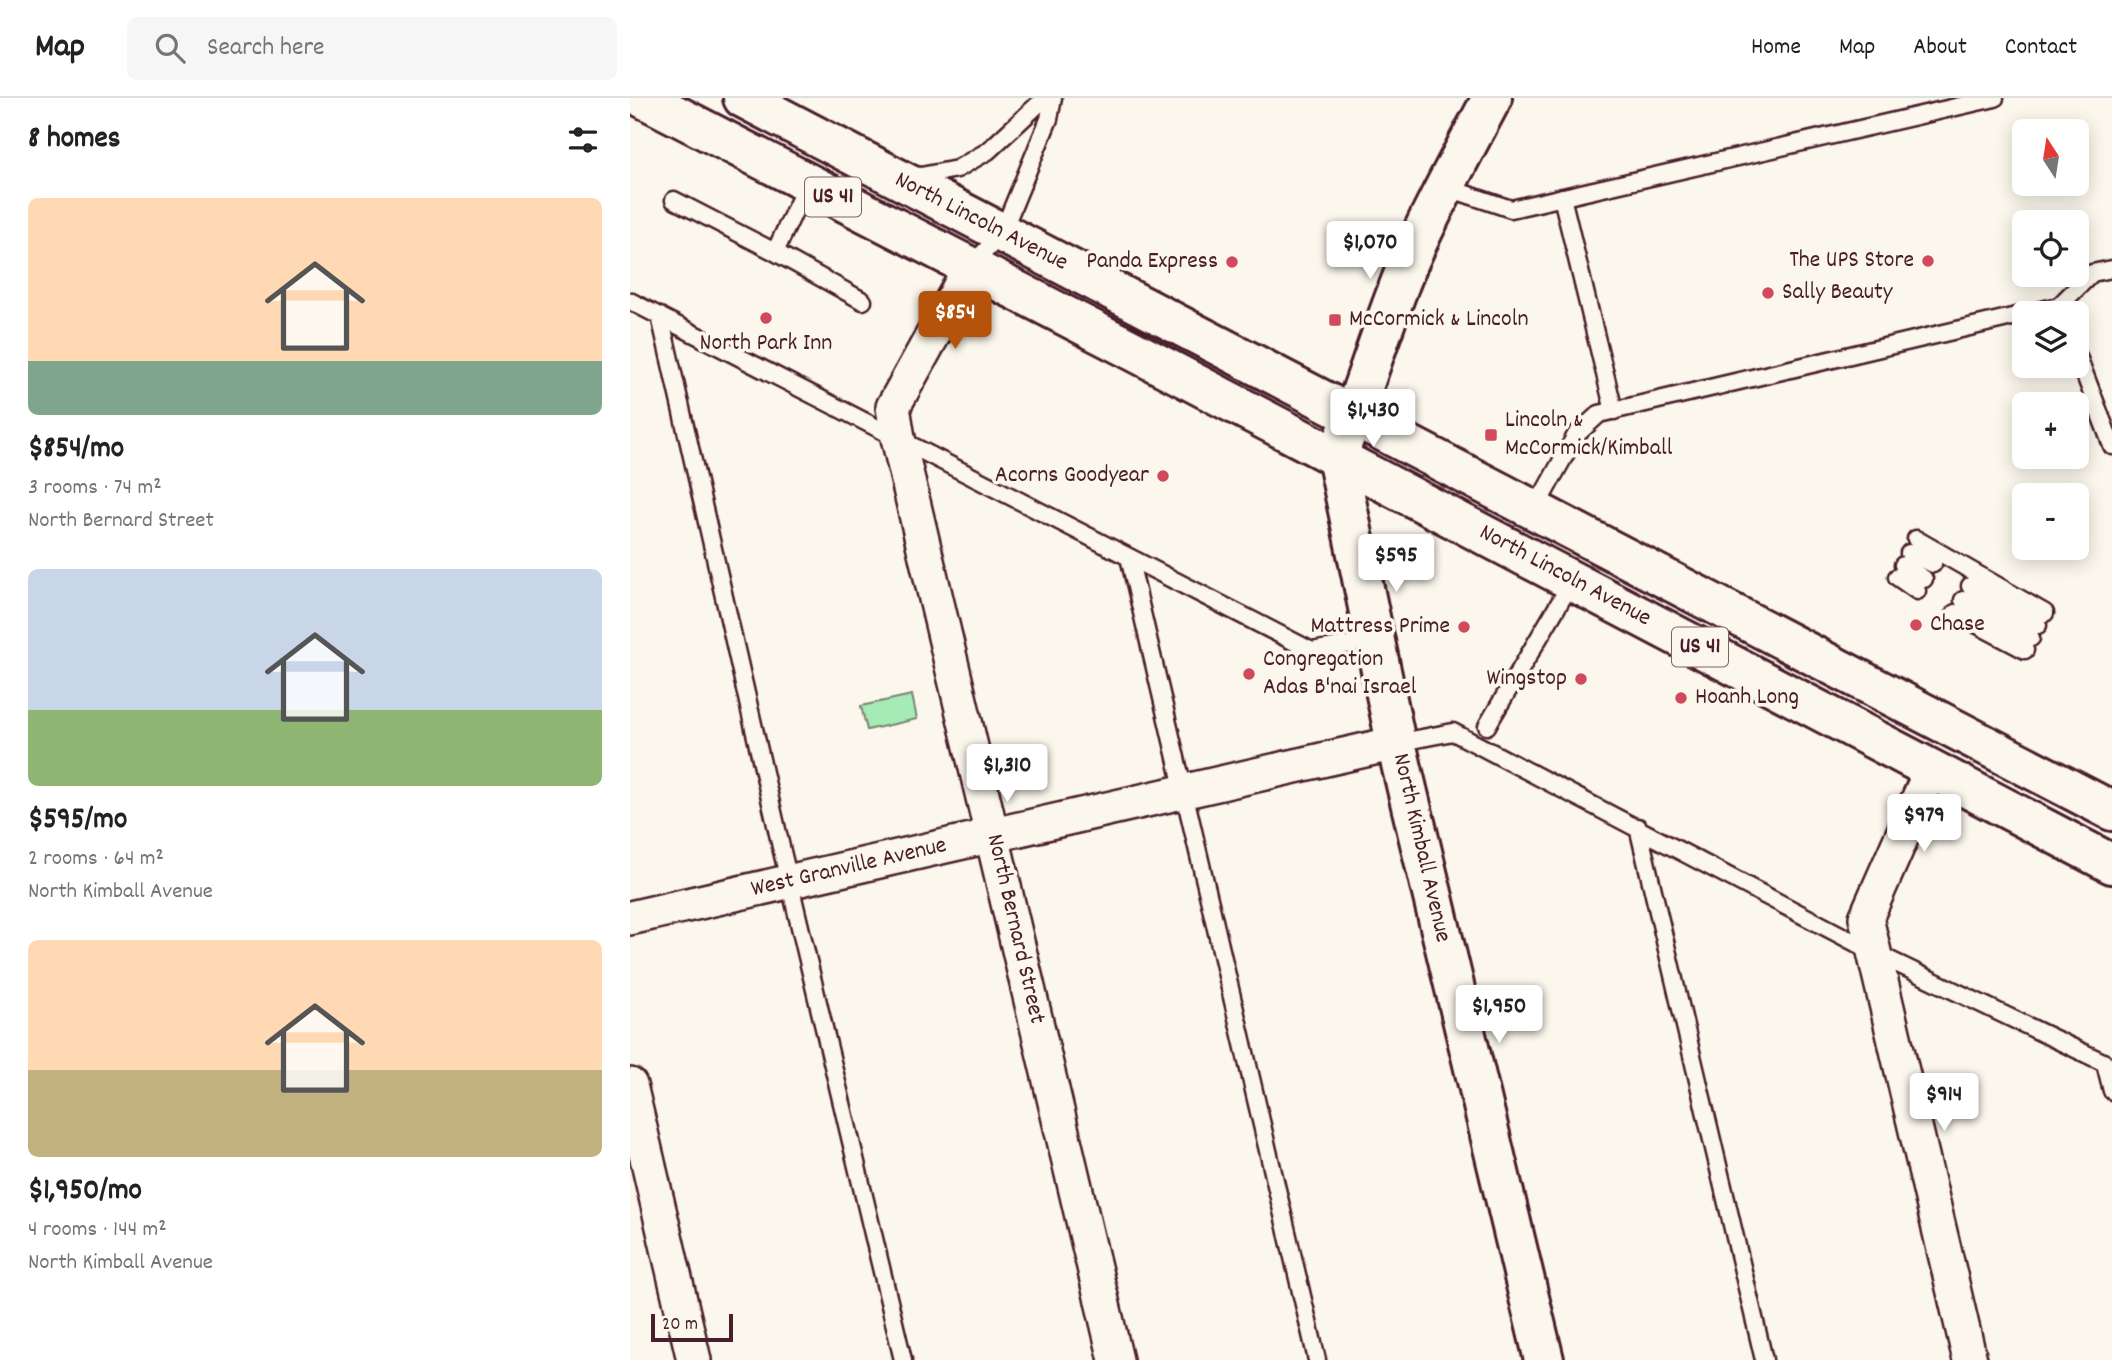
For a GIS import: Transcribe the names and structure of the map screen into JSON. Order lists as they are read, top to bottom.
{
  "streets": {
    "main road": ["US 41", "North Lincoln Avenue", "North Kimball Avenue"],
    "street": ["West Granville Avenue", "North Bernard Street"]
  },
  "crossings": [
    ["North Lincoln Avenue", "North Kimball Avenue"],
    ["North Lincoln Avenue", "North Bernard Street"],
    ["North Kimball Avenue", "West Granville Avenue"],
    ["West Granville Avenue", "North Bernard Street"]
  ],
  "places": {
    "other": [
      "The UPS Store",
      "Panda Express",
      "Sally Beauty",
      "North Park Inn",
      "Acorns Goodyear",
      "Chase",
      "Mattress Prime",
      "Congregation Adas B'nai Israel",
      "Wingstop",
      "Hoanh Long"
    ],
    "transit": ["McCormick & Lincoln", "Lincoln & McCormick/Kimball"]
  },
  "scale_bar": "20 m",
  "north": "top",
  "page": {
    "header": "Map",
    "search": "Search here",
    "nav": [
      "Home",
      "Map",
      "About",
      "Contact"
    ],
    "heading": "8 homes",
    "map_buttons": ["+", "−"],
    "list": [
      {
        "name": "$854/mo",
        "note": "3 rooms · 74 m² · North Bernard Street"
      },
      {
        "name": "$595/mo",
        "note": "2 rooms · 64 m² · North Kimball Avenue"
      },
      {
        "name": "$1,950/mo",
        "note": "4 rooms · 144 m² · North Kimball Avenue"
      }
    ],
    "price": [
      "$1,070",
      "$854",
      "$1,430",
      "$595",
      "$1,310",
      "$979",
      "$1,950",
      "$914"
    ],
    "scale": "20 m"
  }
}
